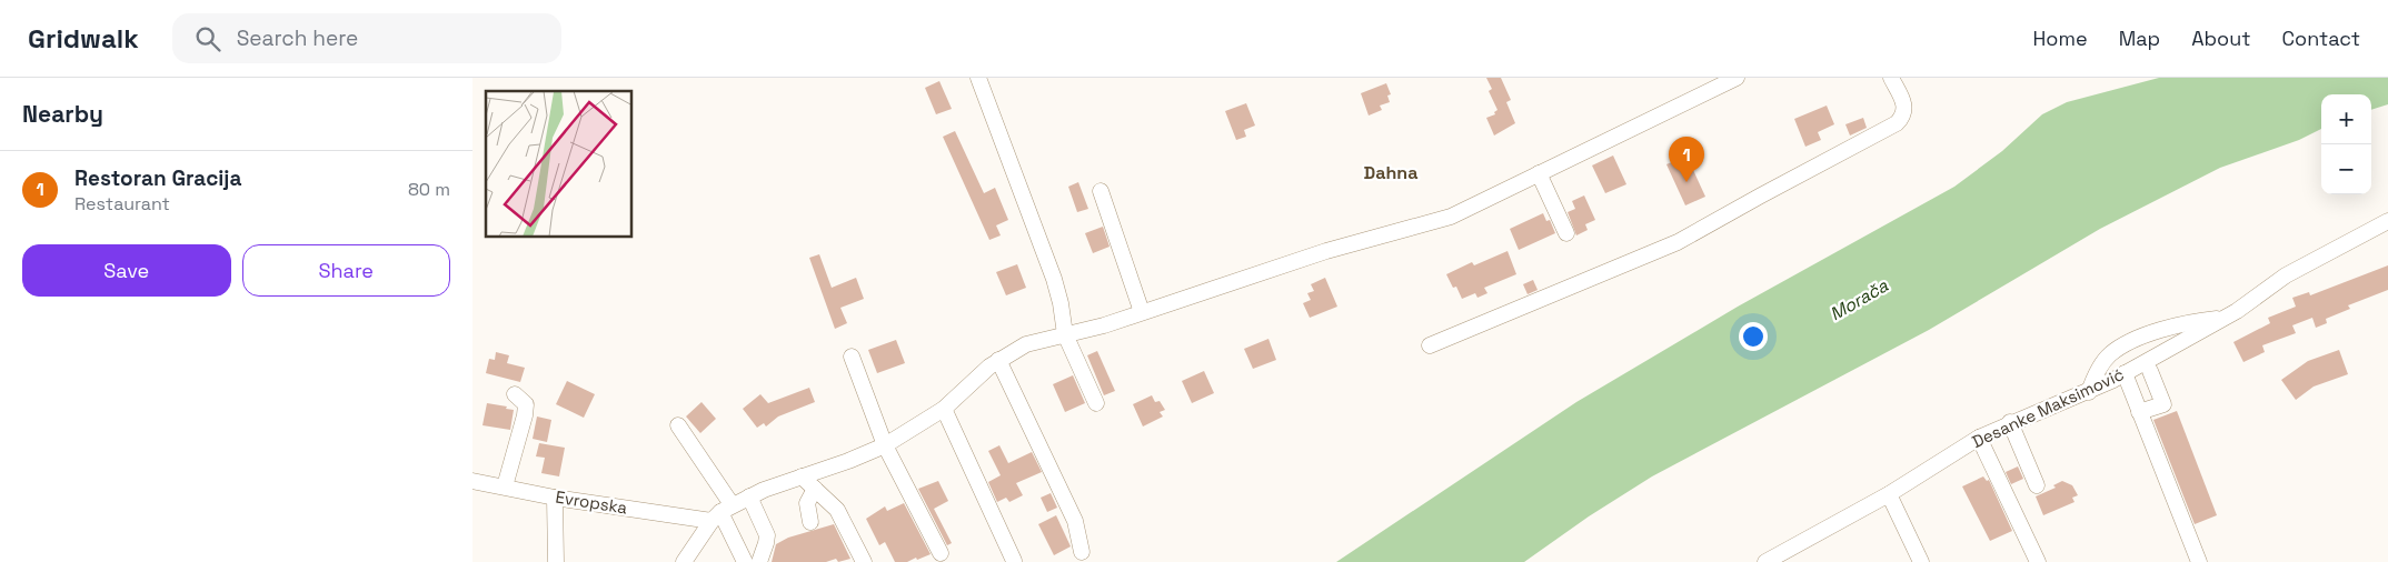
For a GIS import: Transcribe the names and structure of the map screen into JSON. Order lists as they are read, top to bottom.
{
  "streets": {
    "street": ["Desanke Maksimović", "Evropska"]
  },
  "districts": ["Dahna"],
  "water": ["Morača"],
  "page": {
    "header": "Gridwalk",
    "search": "Search here",
    "nav": [
      "Home",
      "Map",
      "About",
      "Contact"
    ],
    "heading": "Nearby",
    "map_buttons": ["+", "−"],
    "pins": "1",
    "list": [
      {
        "mark": "1",
        "name": "Restoran Gracija",
        "note": "Restaurant",
        "value": "80 m"
      }
    ],
    "buttons": ["Save", "Share"]
  }
}
